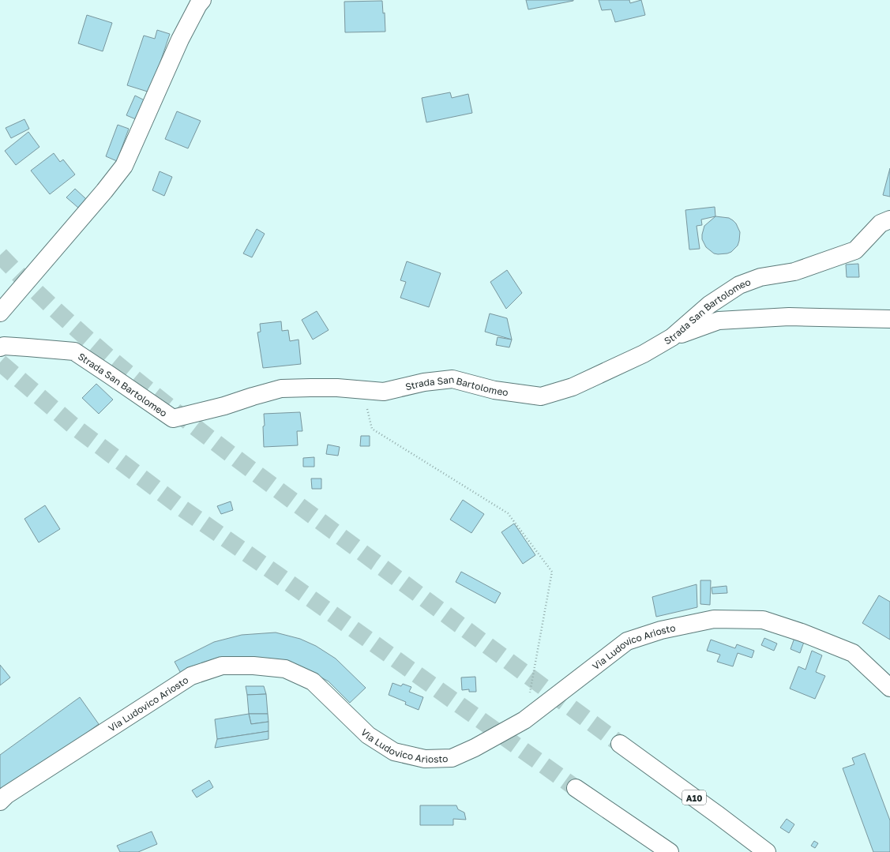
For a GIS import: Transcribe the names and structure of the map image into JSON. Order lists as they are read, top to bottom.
{
  "streets": {
    "main road": ["Strada San Bartolomeo", "Via Ludovico Ariosto", "A10"]
  }
}
